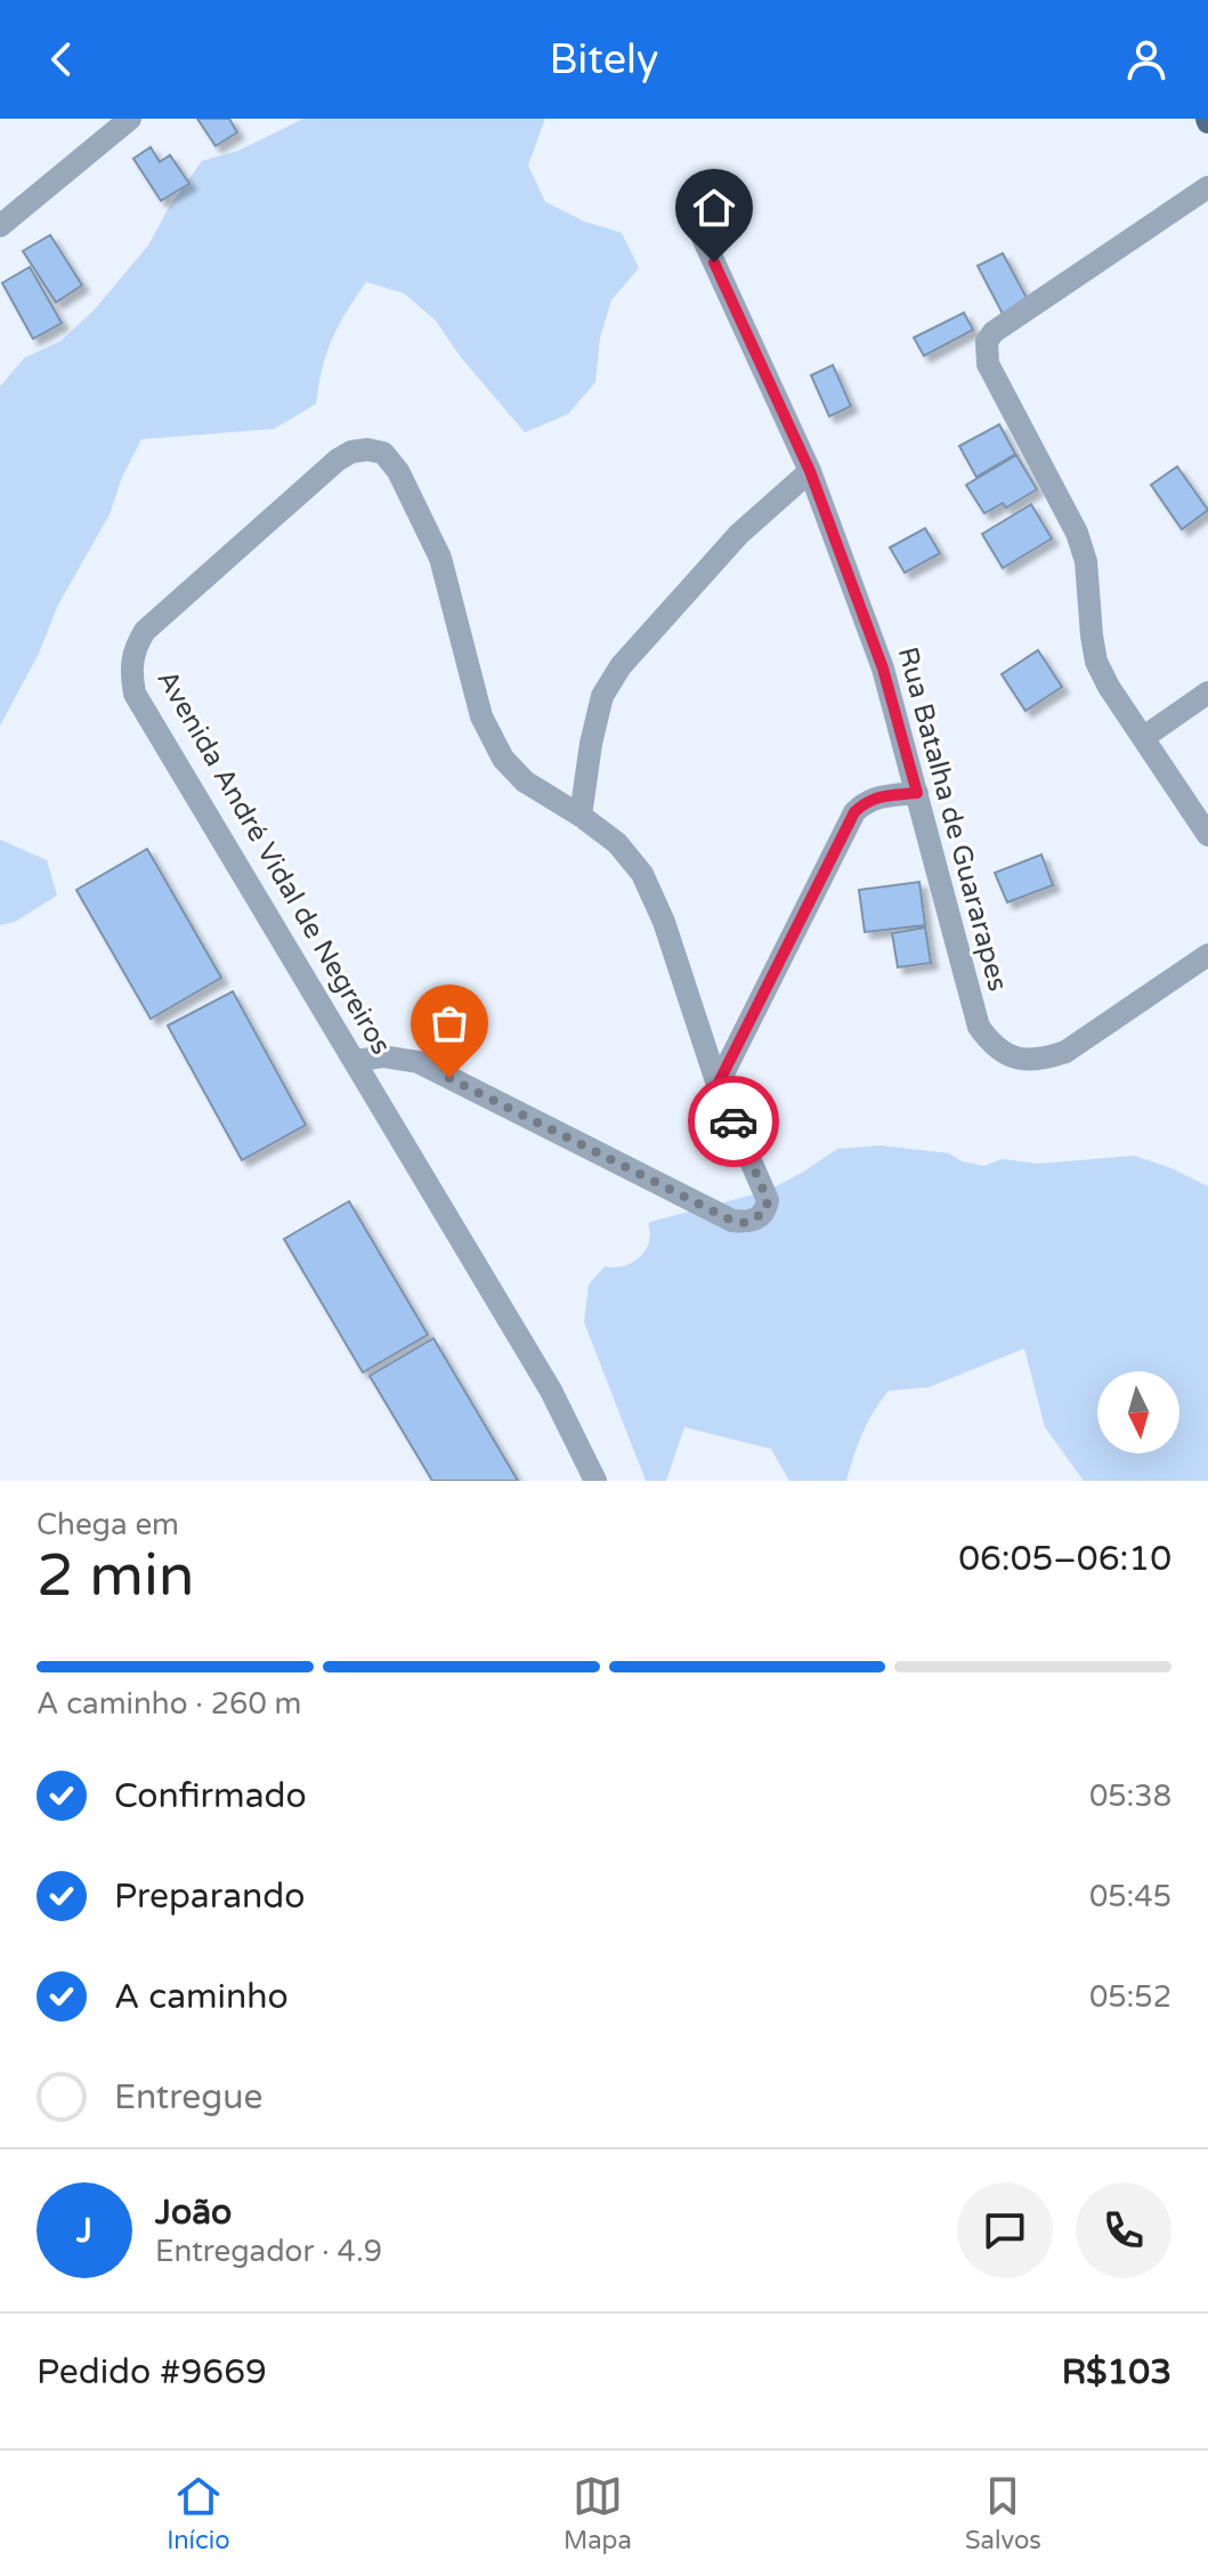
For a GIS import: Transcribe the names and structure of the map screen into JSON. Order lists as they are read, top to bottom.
{
  "streets": {
    "street": ["Rua Batalha de Guararapes", "Avenida André Vidal de Negreiros"]
  },
  "north": "bottom",
  "page": {
    "header": "Bitely",
    "heading": ["2 min", "Chega em", "06:05–06:10"],
    "panel": [
      "João",
      "Entregador · 4.9",
      "Pedido #9669",
      "R$103"
    ],
    "bar": "A caminho · 260 m",
    "list": [
      ["Confirmado", "05:38"],
      ["Preparando", "05:45"],
      ["A caminho", "05:52"],
      "Entregue"
    ],
    "round": "J",
    "tabs": ["Início", "Mapa", "Salvos"]
  }
}
